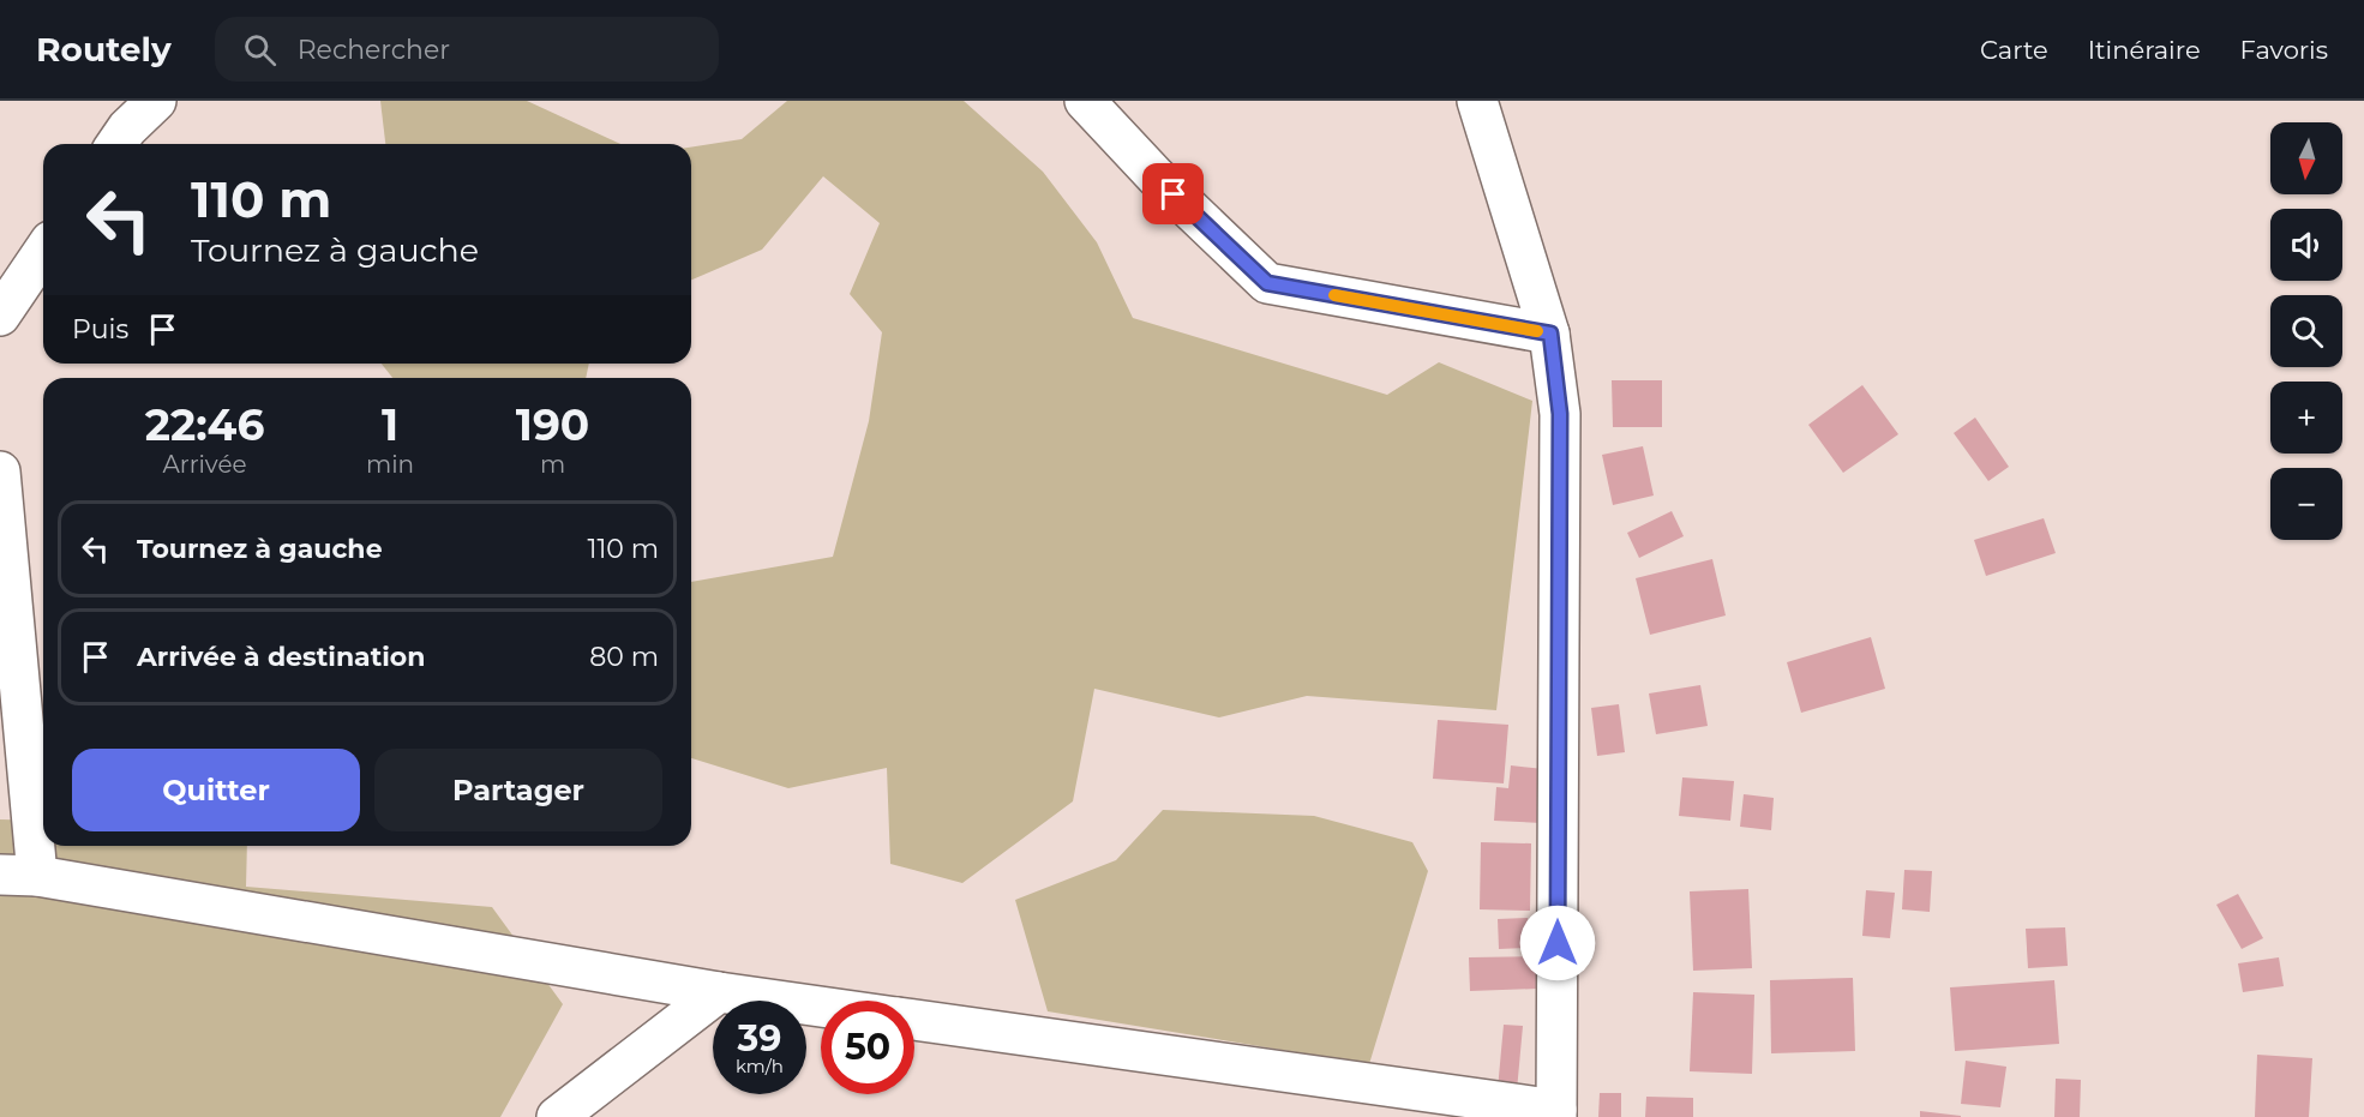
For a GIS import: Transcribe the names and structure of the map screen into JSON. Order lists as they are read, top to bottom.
{
  "north": "bottom",
  "page": {
    "header": "Routely",
    "search": "Rechercher",
    "nav": ["Carte", "Itinéraire", "Favoris"],
    "map_buttons": ["+", "−"],
    "turn": ["110 m", "Tournez à gauche"],
    "then": "Puis",
    "eta": [
      "22:46",
      "Arrivée",
      "1",
      "min",
      "190",
      "m"
    ],
    "list": [
      {
        "name": "Tournez à gauche",
        "value": "110 m"
      },
      {
        "name": "Arrivée à destination",
        "value": "80 m"
      }
    ],
    "buttons": ["Quitter", "Partager"],
    "speed": "39 km/h",
    "limit": "50"
  }
}
